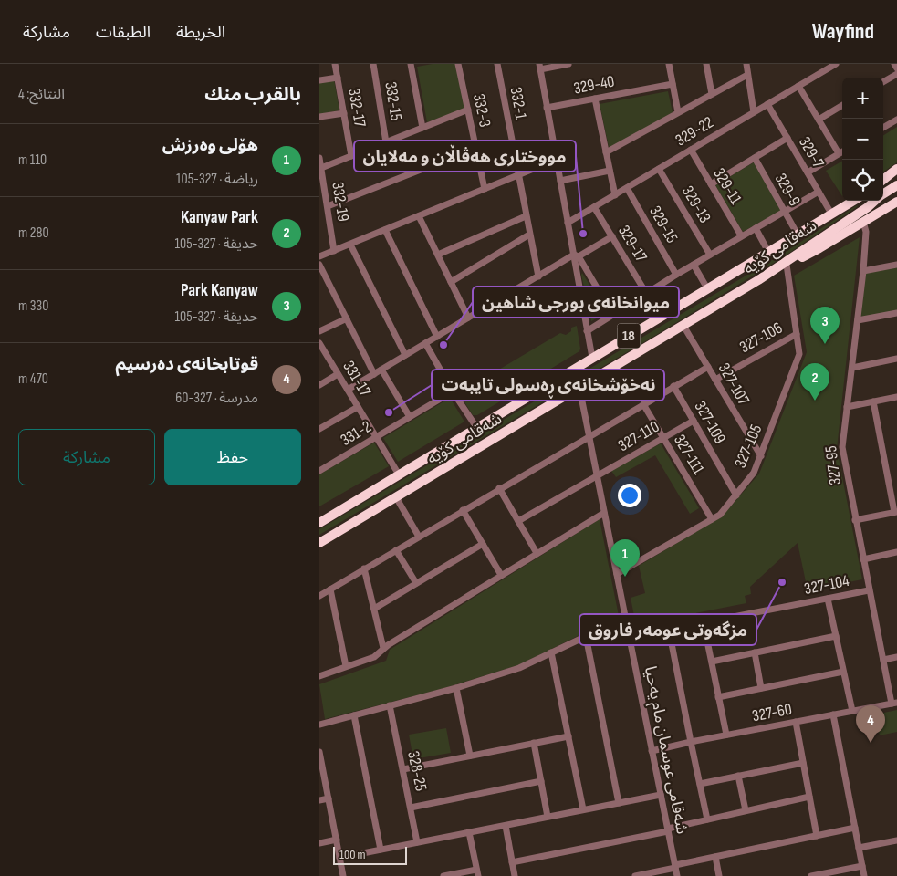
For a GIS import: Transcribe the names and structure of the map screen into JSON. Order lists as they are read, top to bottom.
{
  "streets": {
    "highway": ["شەقامی کۆیە", "18"],
    "street": [
      "329-40",
      "332-15",
      "332-1",
      "332-17",
      "332-3",
      "329-22",
      "329-7",
      "329-11",
      "329-9",
      "332-19",
      "329-13",
      "329-15",
      "329-17",
      "327-106",
      "331-17",
      "327-107",
      "327-109",
      "331-2",
      "327-110",
      "327-105",
      "327-111",
      "327-95",
      "327-104",
      "327-60",
      "شەقامی عوسمان مام یەحیا",
      "328-25"
    ]
  },
  "crossings": [
    ["329-22", "329-7"],
    ["329-22", "329-11"],
    ["329-22", "329-13"],
    ["329-22", "329-15"],
    ["329-22", "329-17"],
    ["329-7", "شەقامی کۆیە"],
    ["329-9", "شەقامی کۆیە"],
    ["شەقامی کۆیە", "331-17"],
    ["شەقامی کۆیە", "327-107"],
    ["شەقامی کۆیە", "شەقامی عوسمان مام یەحیا"],
    ["327-106", "327-107"],
    ["327-106", "327-105"],
    ["331-17", "331-2"],
    ["327-107", "327-105"],
    ["327-109", "327-110"],
    ["327-109", "327-105"],
    ["327-110", "327-111"],
    ["327-110", "شەقامی عوسمان مام یەحیا"],
    ["327-105", "327-111"],
    ["327-105", "شەقامی عوسمان مام یەحیا"],
    ["327-95", "327-104"],
    ["327-95", "327-60"],
    ["327-104", "شەقامی عوسمان مام یەحیا"],
    ["327-60", "شەقامی عوسمان مام یەحیا"]
  ],
  "places": [
    "مووختاری ھەڤاڵان و مەلایان",
    "میوانخانەی بورجی شاهین",
    "نەخۆشخانەی ڕەسولی تایبەت",
    "مزگەوتی عومەر فاروق"
  ],
  "scale_bar": "100 m",
  "page": {
    "header": "Wayfind",
    "nav": ["الخريطة", "الطبقات", "مشاركة"],
    "heading": ["بالقرب منك", "النتائج: 4"],
    "map_buttons": ["+", "−"],
    "list": [
      {
        "mark": "1",
        "name": "هۆلی وەرزش",
        "note": "رياضة · 327-105",
        "value": "110 m"
      },
      {
        "mark": "2",
        "name": "Kanyaw Park",
        "note": "حديقة · 327-105",
        "value": "280 m"
      },
      {
        "mark": "3",
        "name": "Park Kanyaw",
        "note": "حديقة · 327-105",
        "value": "330 m"
      },
      {
        "mark": "4",
        "name": "قوتابخانەی دەرسیم",
        "note": "مدرسة · 327-60",
        "value": "470 m"
      }
    ],
    "pins": [
      "3",
      "2",
      "1",
      "4"
    ],
    "buttons": ["حفظ", "مشاركة"],
    "scale": "100 m"
  }
}
